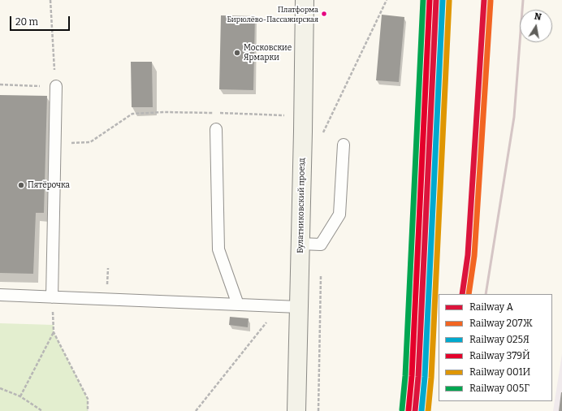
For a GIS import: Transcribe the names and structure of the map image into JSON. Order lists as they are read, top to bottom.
{
  "streets": {
    "street": ["Булатниковский проезд"]
  },
  "places": ["Платформа Бирюлёво-Пассажирская", "Московские Ярмарки", "Пятёрочка"],
  "lines": [
    "rail line A",
    "rail line 025Я",
    "rail line 379Й",
    "rail line 005Г",
    "rail line 207Ж",
    "rail line 001И"
  ],
  "legend": [
    "Railway A",
    "Railway 207Ж",
    "Railway 025Я",
    "Railway 379Й",
    "Railway 001И",
    "Railway 005Г"
  ],
  "scale_bar": "20 m",
  "north": "top"
}
